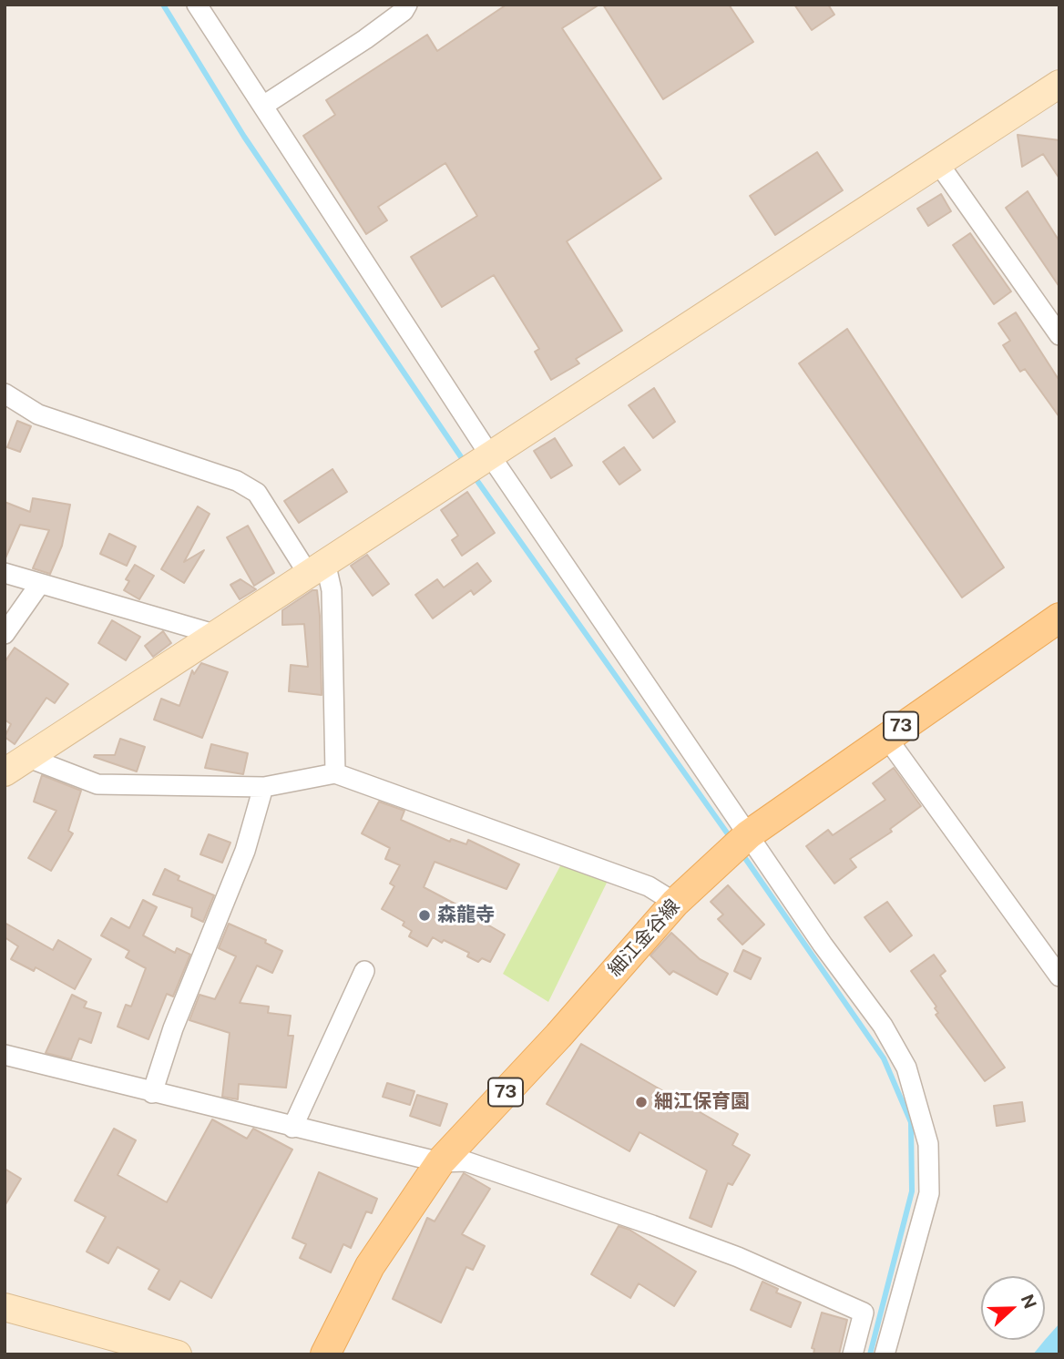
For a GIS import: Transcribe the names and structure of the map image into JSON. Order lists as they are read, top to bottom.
{
  "streets": {
    "main road": ["73", "細江金谷線"]
  },
  "places": ["森龍寺", "細江保育園"],
  "north": "right"
}
